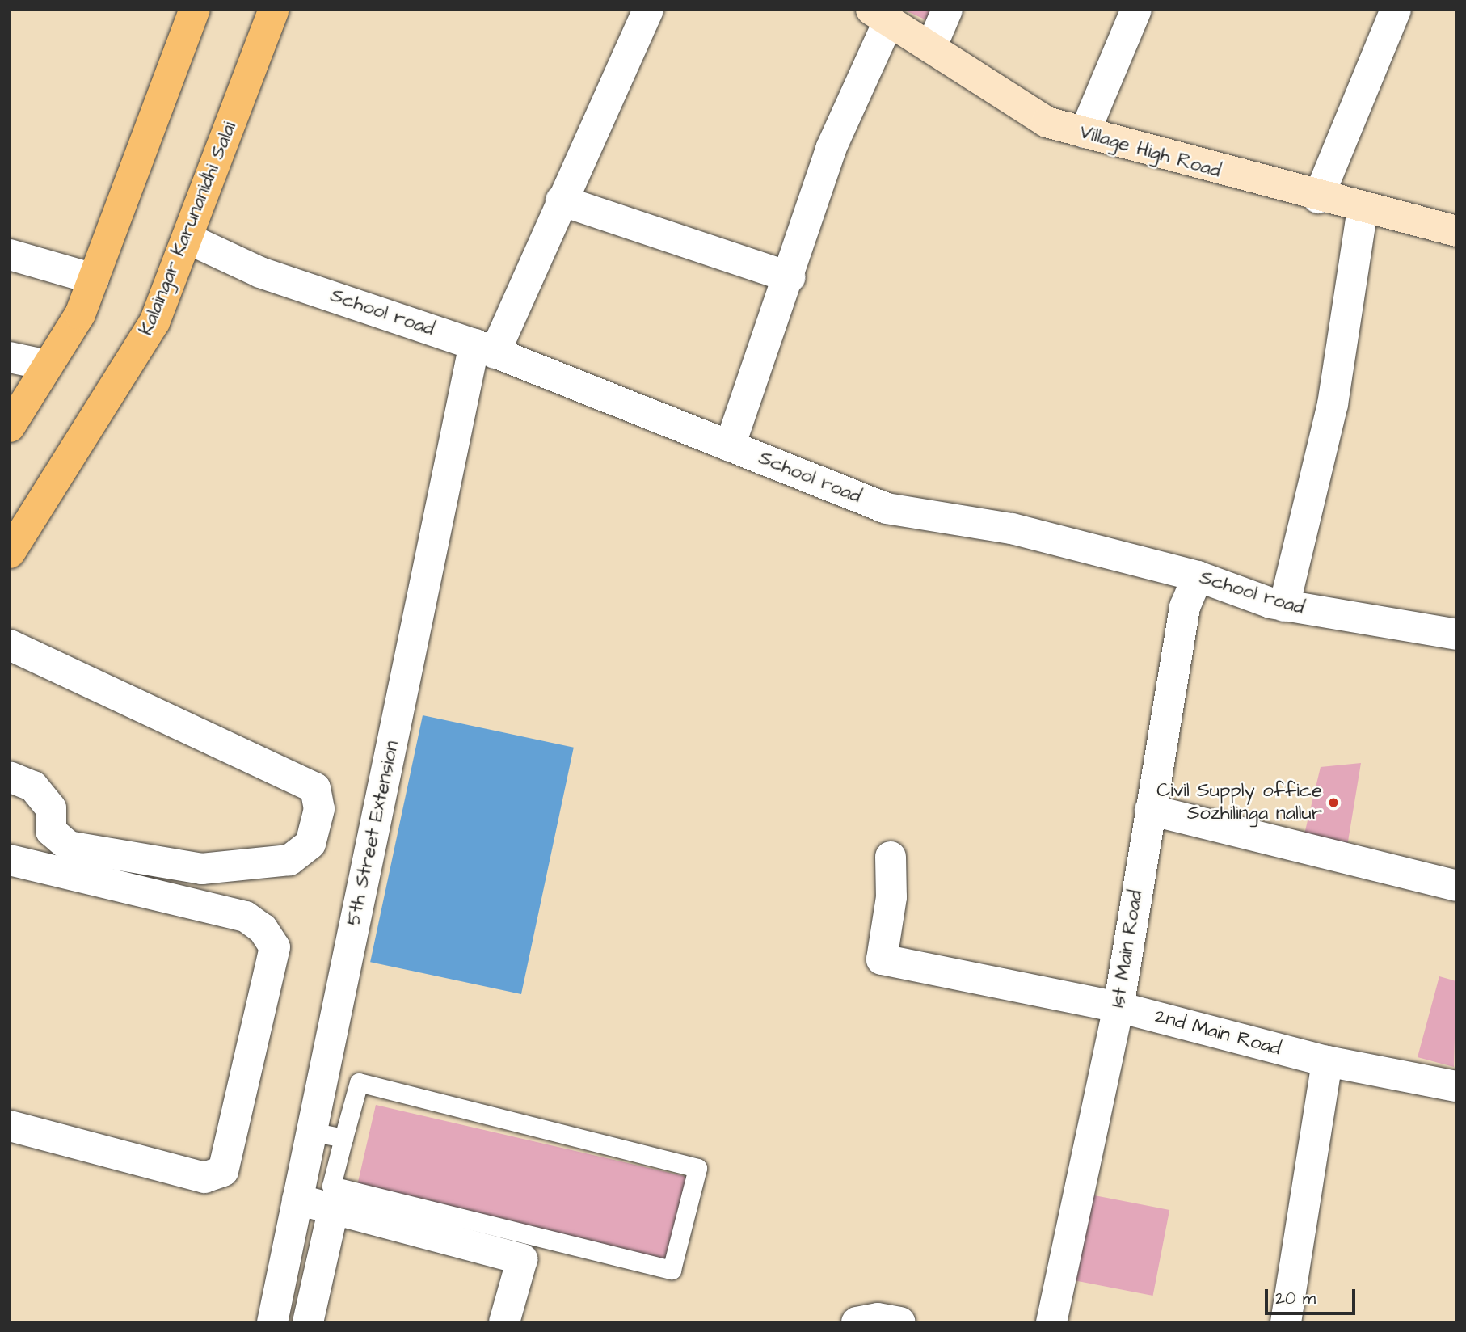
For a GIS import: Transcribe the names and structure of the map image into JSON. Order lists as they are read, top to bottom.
{
  "streets": {
    "main road": ["Kalaingar Karunanidhi Salai"],
    "street": [
      "Village High Road",
      "School road",
      "5th Street Extension",
      "1st Main Road",
      "2nd Main Road"
    ]
  },
  "crossings": [
    ["Kalaingar Karunanidhi Salai", "School road"],
    ["School road", "5th Street Extension"],
    ["School road", "1st Main Road"],
    ["1st Main Road", "2nd Main Road"]
  ],
  "places": ["Civil Supply office Sozhilinga nallur"],
  "scale_bar": "20 m"
}
